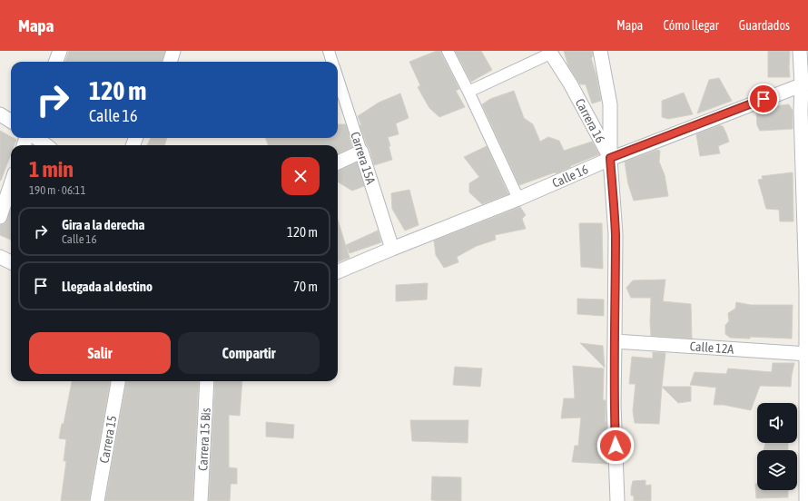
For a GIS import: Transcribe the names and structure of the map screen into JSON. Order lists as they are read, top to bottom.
{
  "streets": {
    "street": [
      "Carrera 16",
      "Carrera 15A",
      "Calle 16",
      "Calle 12A",
      "Carrera 15",
      "Carrera 15 Bis"
    ]
  },
  "crossings": [
    ["Carrera 16", "Calle 16"],
    ["Carrera 16", "Calle 12A"],
    ["Carrera 15A", "Calle 16"]
  ],
  "page": {
    "header": "Mapa",
    "nav": ["Mapa", "Cómo llegar", "Guardados"],
    "turn": ["120 m", "Calle 16"],
    "heading": ["1 min", "190 m · 06:11"],
    "list": [
      {
        "name": "Gira a la derecha",
        "note": "Calle 16",
        "value": "120 m"
      },
      {
        "name": "Llegada al destino",
        "value": "70 m"
      }
    ],
    "buttons": ["Salir", "Compartir"]
  }
}
